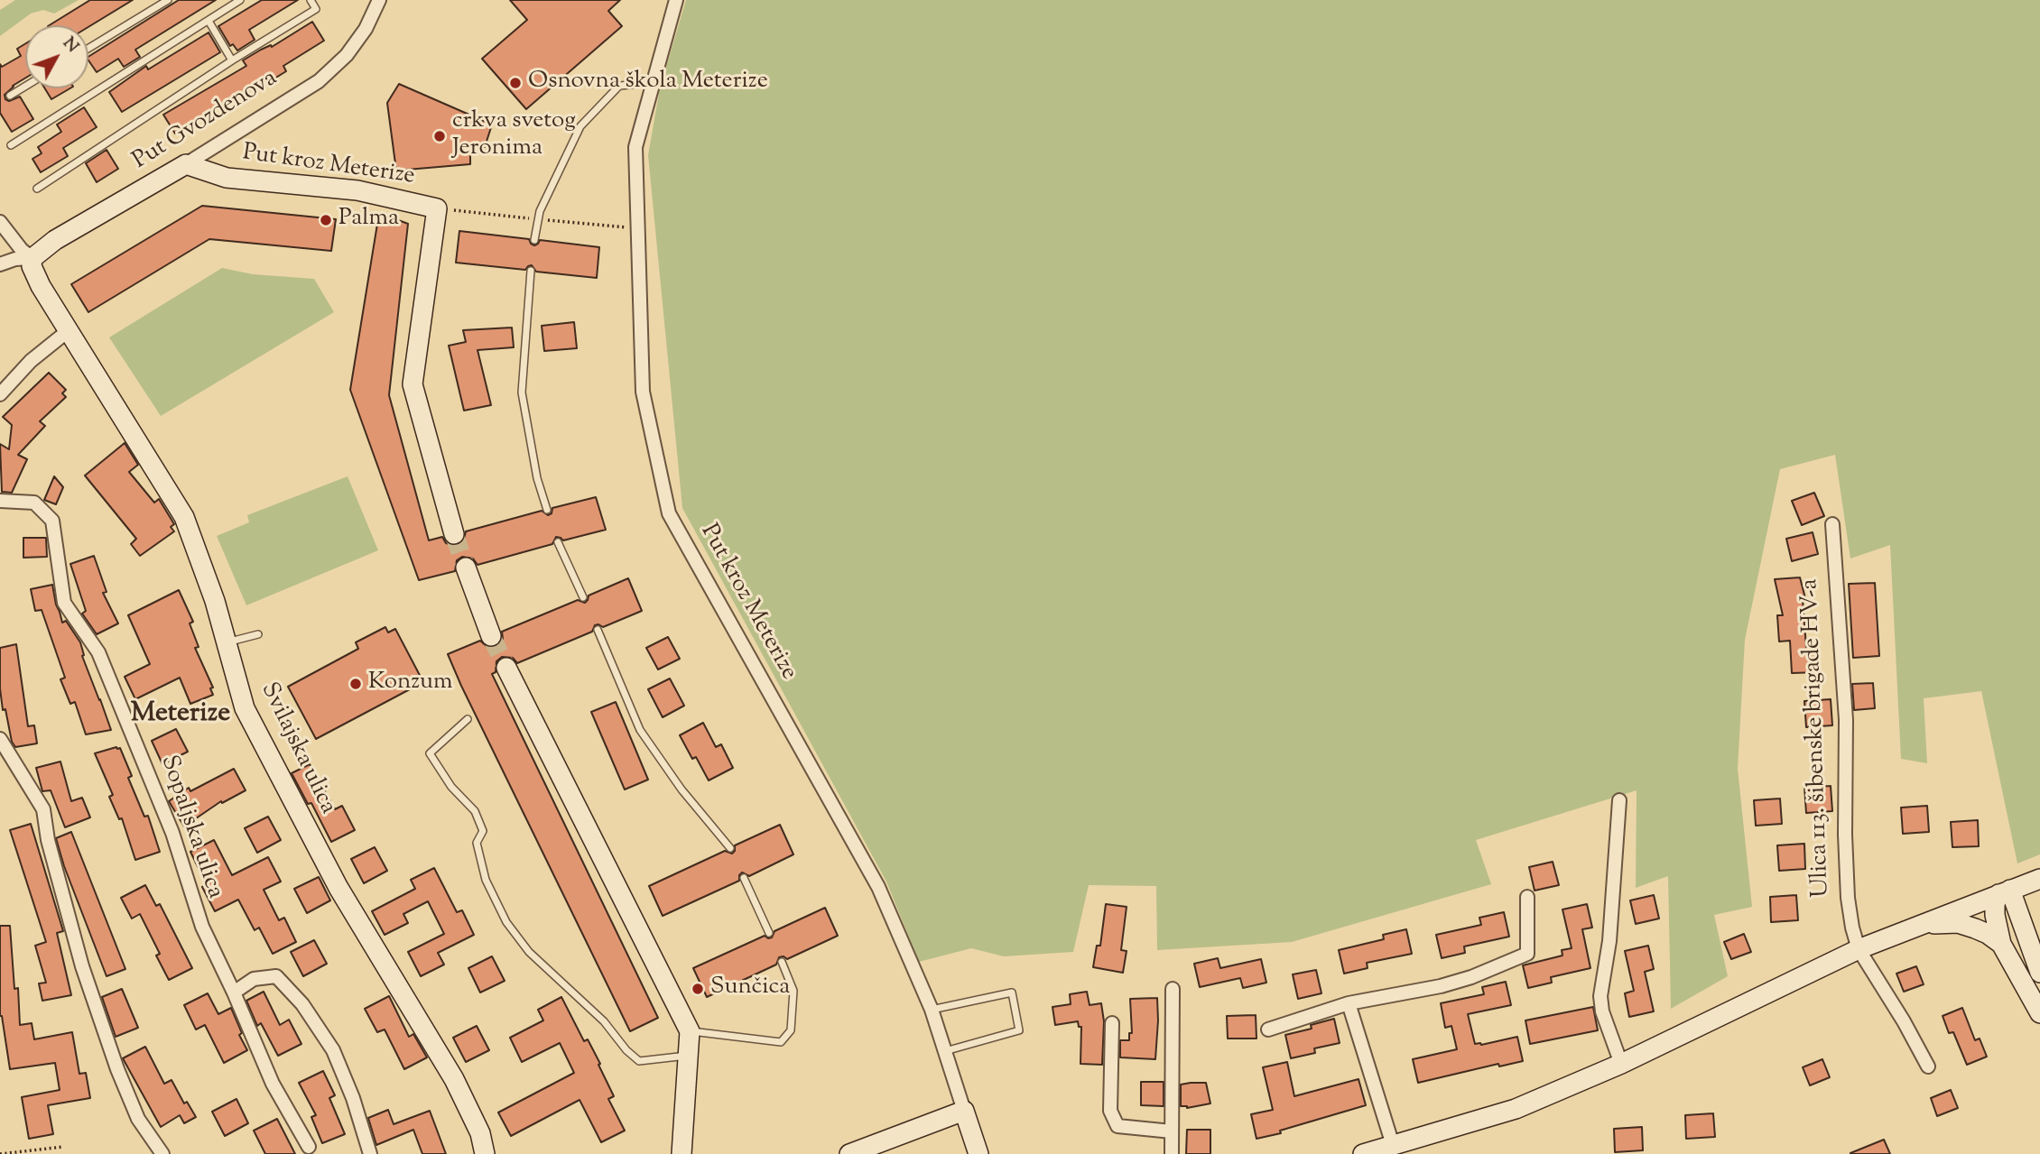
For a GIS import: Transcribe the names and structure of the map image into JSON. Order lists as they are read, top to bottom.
{
  "streets": {
    "street": [
      "Put Gvozdenova",
      "Put kroz Meterize",
      "Ulica 113. šibenske brigade HV-a",
      "Svilajska ulica",
      "Sopaljska ulica"
    ]
  },
  "crossings": [
    ["Put Gvozdenova", "Put kroz Meterize"],
    ["Put Gvozdenova", "Svilajska ulica"]
  ],
  "districts": ["Meterize"],
  "places": [
    "Osnovna škola Meterize",
    "crkva svetog Jeronima",
    "Palma",
    "Konzum",
    "Sunčica"
  ],
  "north": "top right"
}
